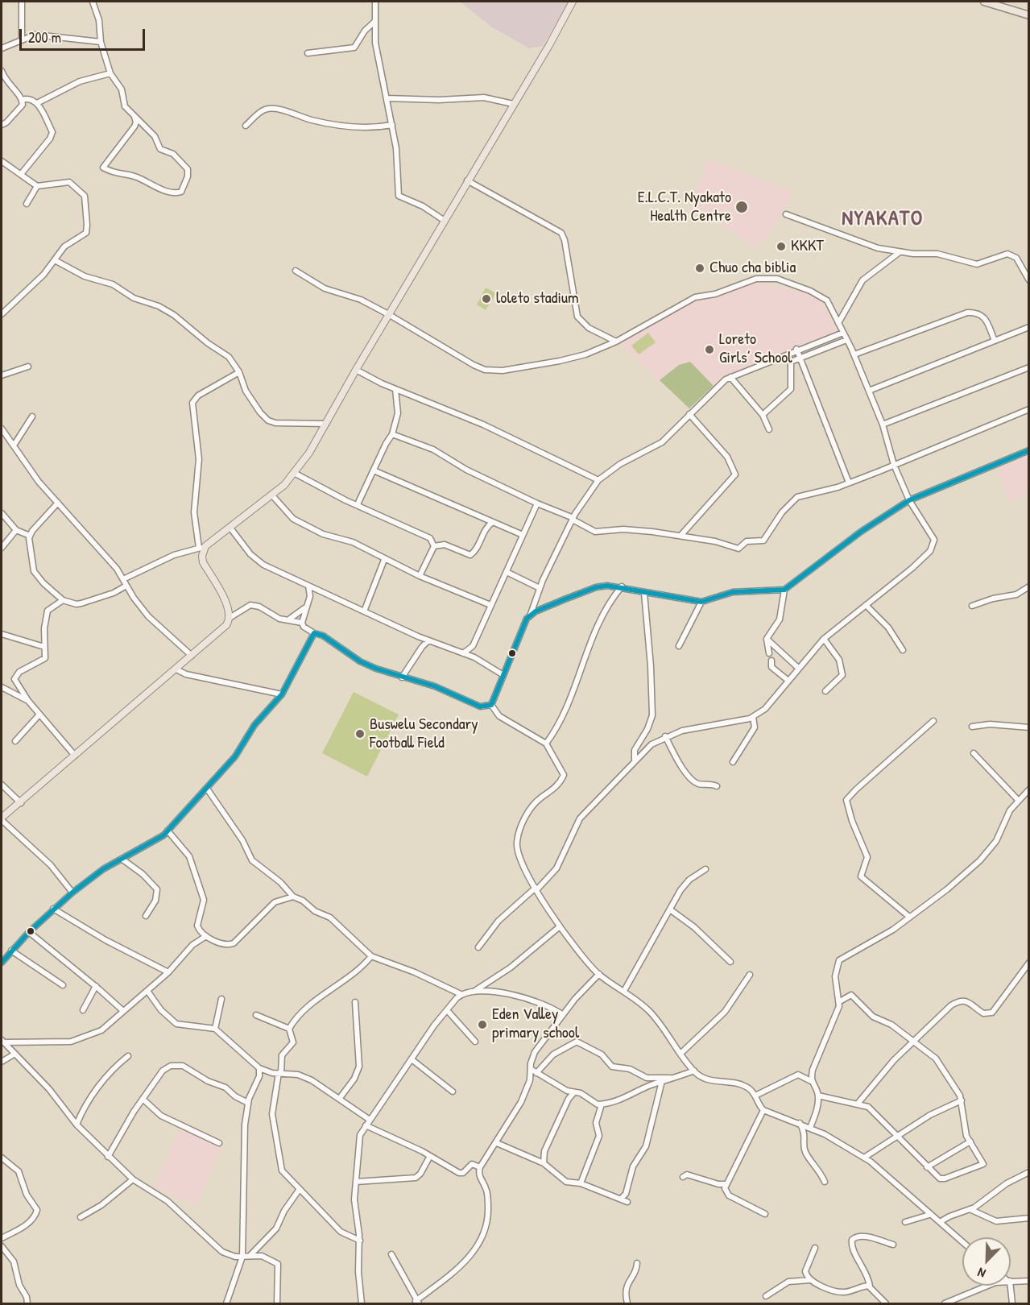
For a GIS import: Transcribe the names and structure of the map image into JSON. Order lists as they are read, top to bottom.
{
  "districts": ["NYAKATO"],
  "places": [
    "E.L.C.T. Nyakato Health Centre",
    "KKKT",
    "Chuo cha biblia",
    "loleto stadium",
    "Loreto Girls’ School",
    "Buswelu Secondary Football Field",
    "Eden Valley primary school"
  ],
  "scale_bar": "200 m",
  "north": "bottom left"
}
